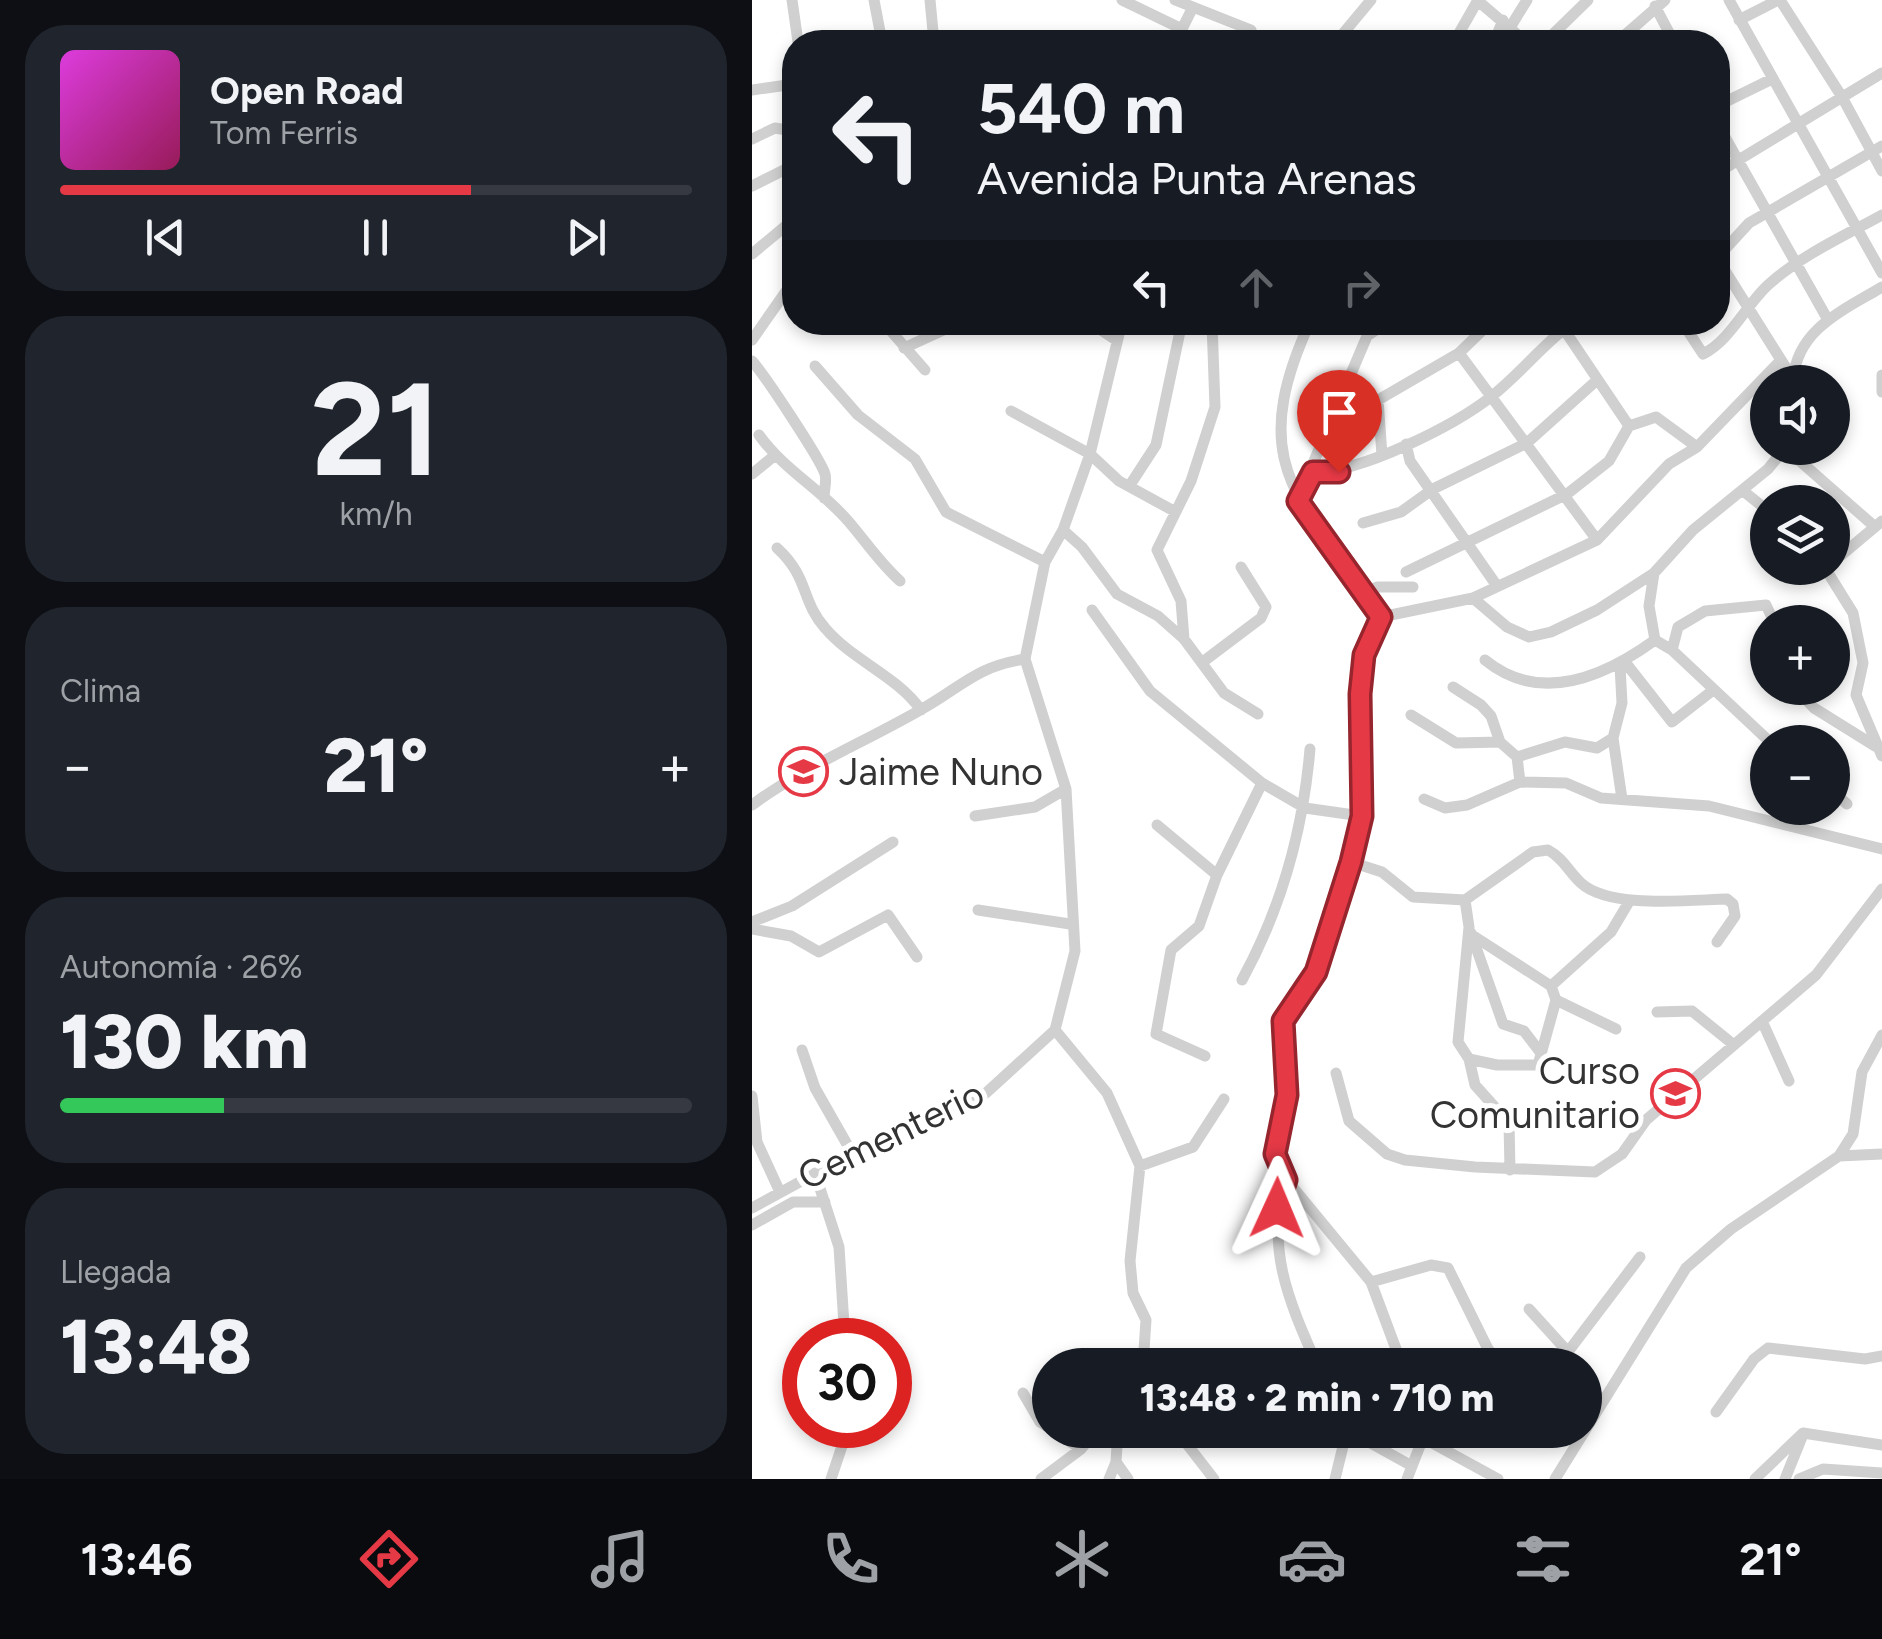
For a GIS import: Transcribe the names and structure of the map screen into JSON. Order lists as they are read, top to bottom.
{
  "streets": {
    "street": ["Cementerio"]
  },
  "places": {
    "school or university": ["Jaime Nuno", "Curso Comunitario"]
  },
  "page": {
    "turn": ["540 m", "Avenida Punta Arenas"],
    "song": ["Open Road", "Tom Ferris"],
    "tile": [
      ["21", "km/h"],
      "Clima",
      ["Autonomía · 26%", "130 km"],
      ["Llegada", "13:48"]
    ],
    "map_buttons": ["+", "−"],
    "heat": ["−", "21°", "+"],
    "limit": "30",
    "trip": "13:48 · 2 min · 710 m",
    "tabs": ["13:46", "21°"]
  }
}
